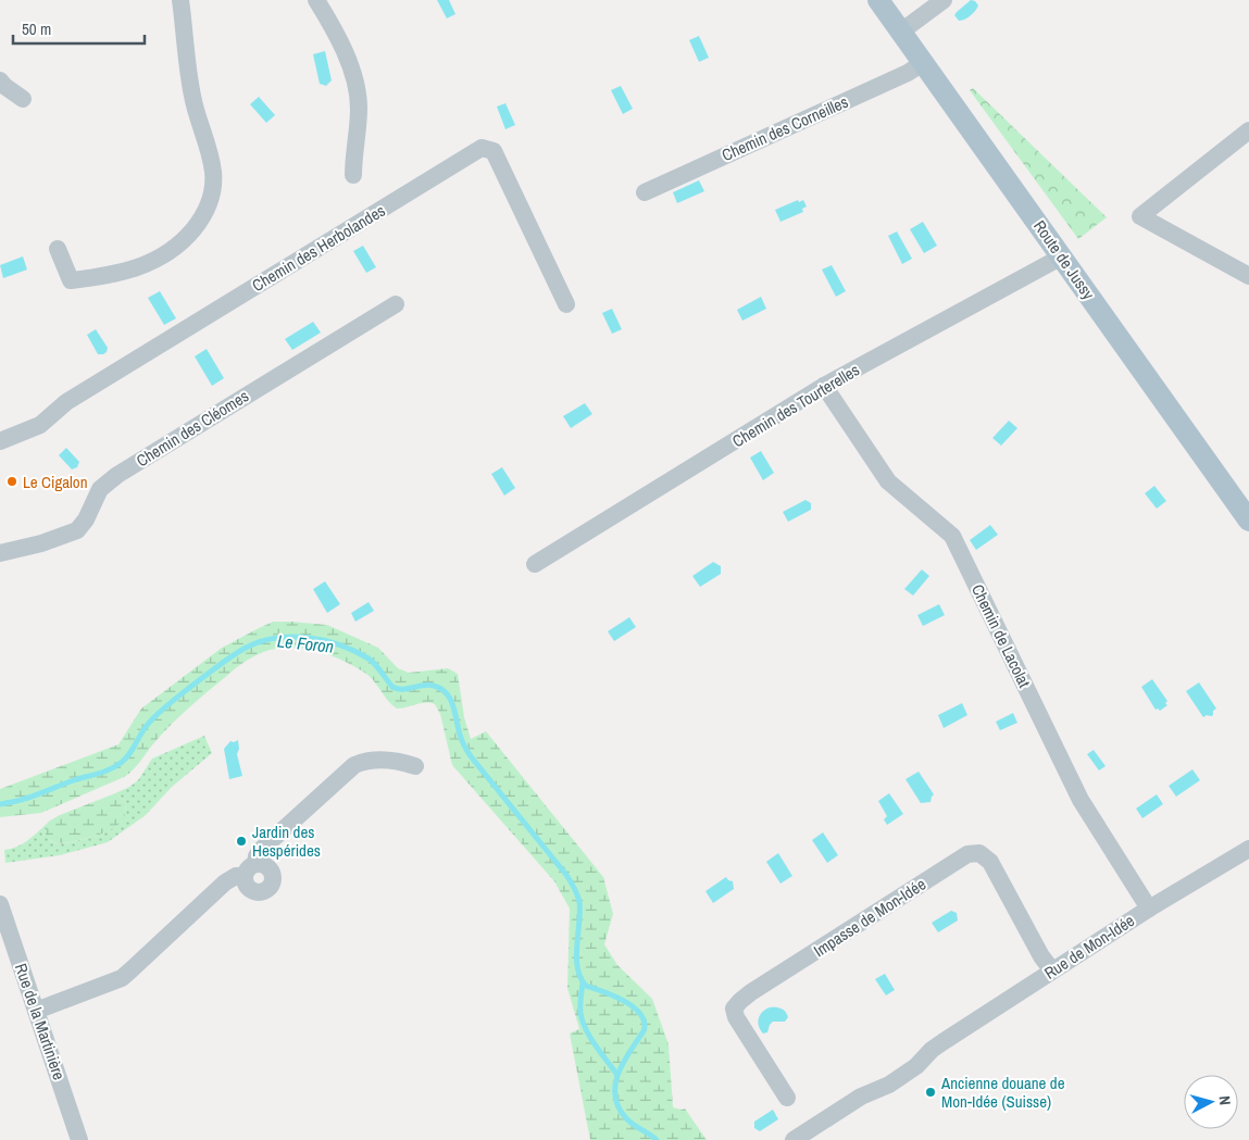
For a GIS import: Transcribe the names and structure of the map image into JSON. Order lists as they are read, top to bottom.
{
  "streets": {
    "main road": ["Route de Jussy"],
    "street": [
      "Chemin des Corneilles",
      "Chemin des Herbolandes",
      "Chemin des Tourterelles",
      "Chemin des Cléomes",
      "Chemin de Lacolat",
      "Impasse de Mon-Idée",
      "Rue de Mon-Idée",
      "Rue de la Martinière"
    ]
  },
  "crossings": [
    ["Chemin des Corneilles", "Route de Jussy"],
    ["Route de Jussy", "Chemin des Tourterelles"],
    ["Chemin des Tourterelles", "Chemin de Lacolat"],
    ["Chemin de Lacolat", "Rue de Mon-Idée"],
    ["Impasse de Mon-Idée", "Rue de Mon-Idée"]
  ],
  "water": ["Le Foron"],
  "places": ["Le Cigalon", "Jardin des Hespérides", "Ancienne douane de Mon-Idée (Suisse)"],
  "scale_bar": "50 m",
  "north": "right"
}
